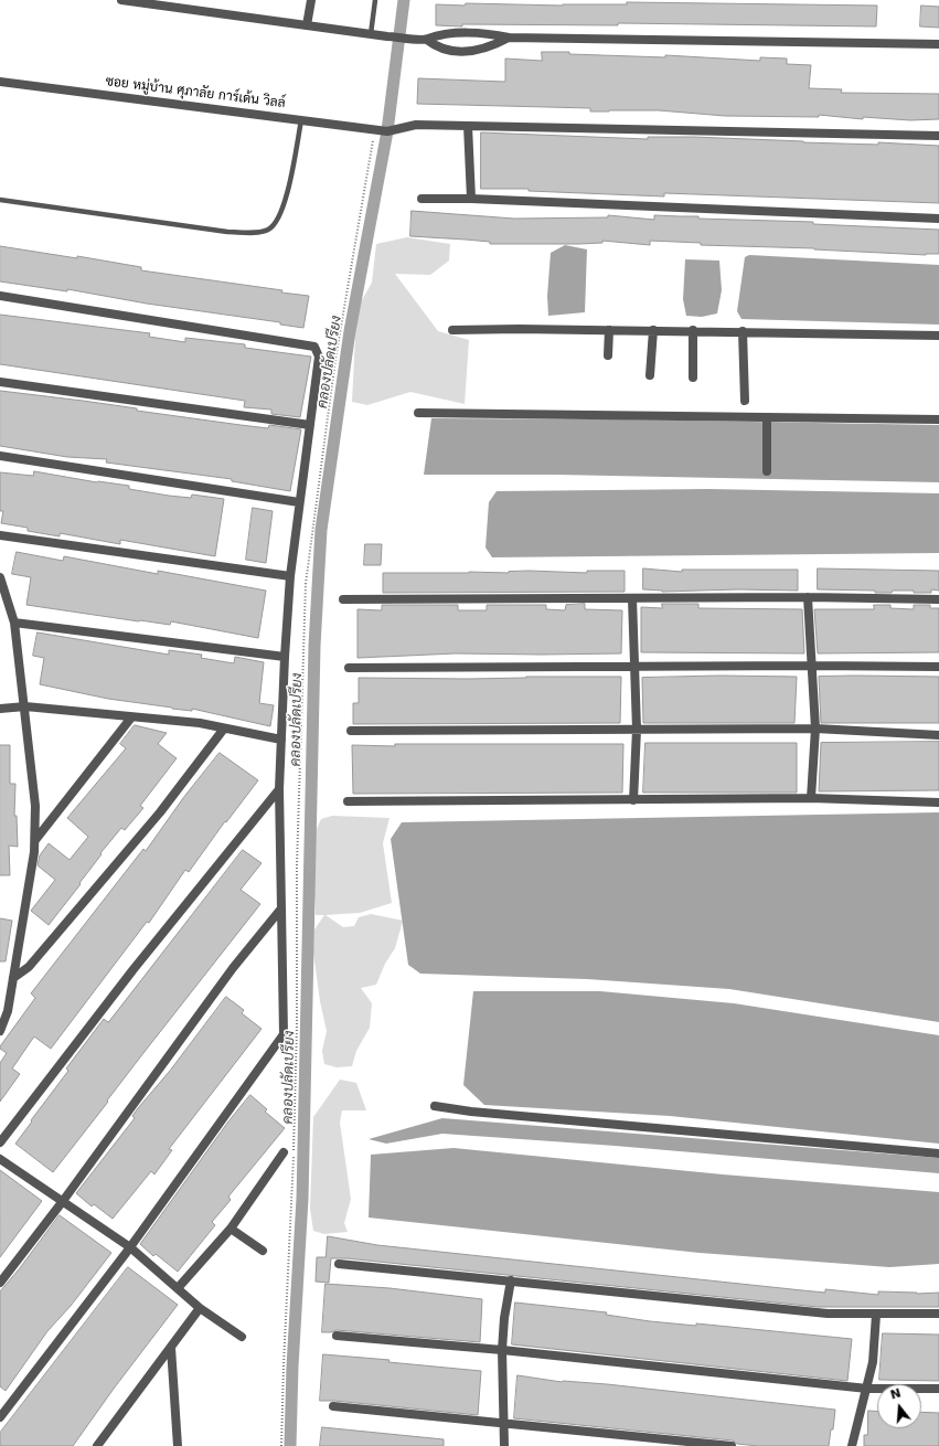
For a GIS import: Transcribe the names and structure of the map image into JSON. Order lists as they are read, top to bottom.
{
  "streets": {
    "street": ["ซอย หมู่บ้าน ศุภาลัย การ์เด้น วิลล์"]
  },
  "water": ["คลองปลัดเปรียง"],
  "north": "top"
}
